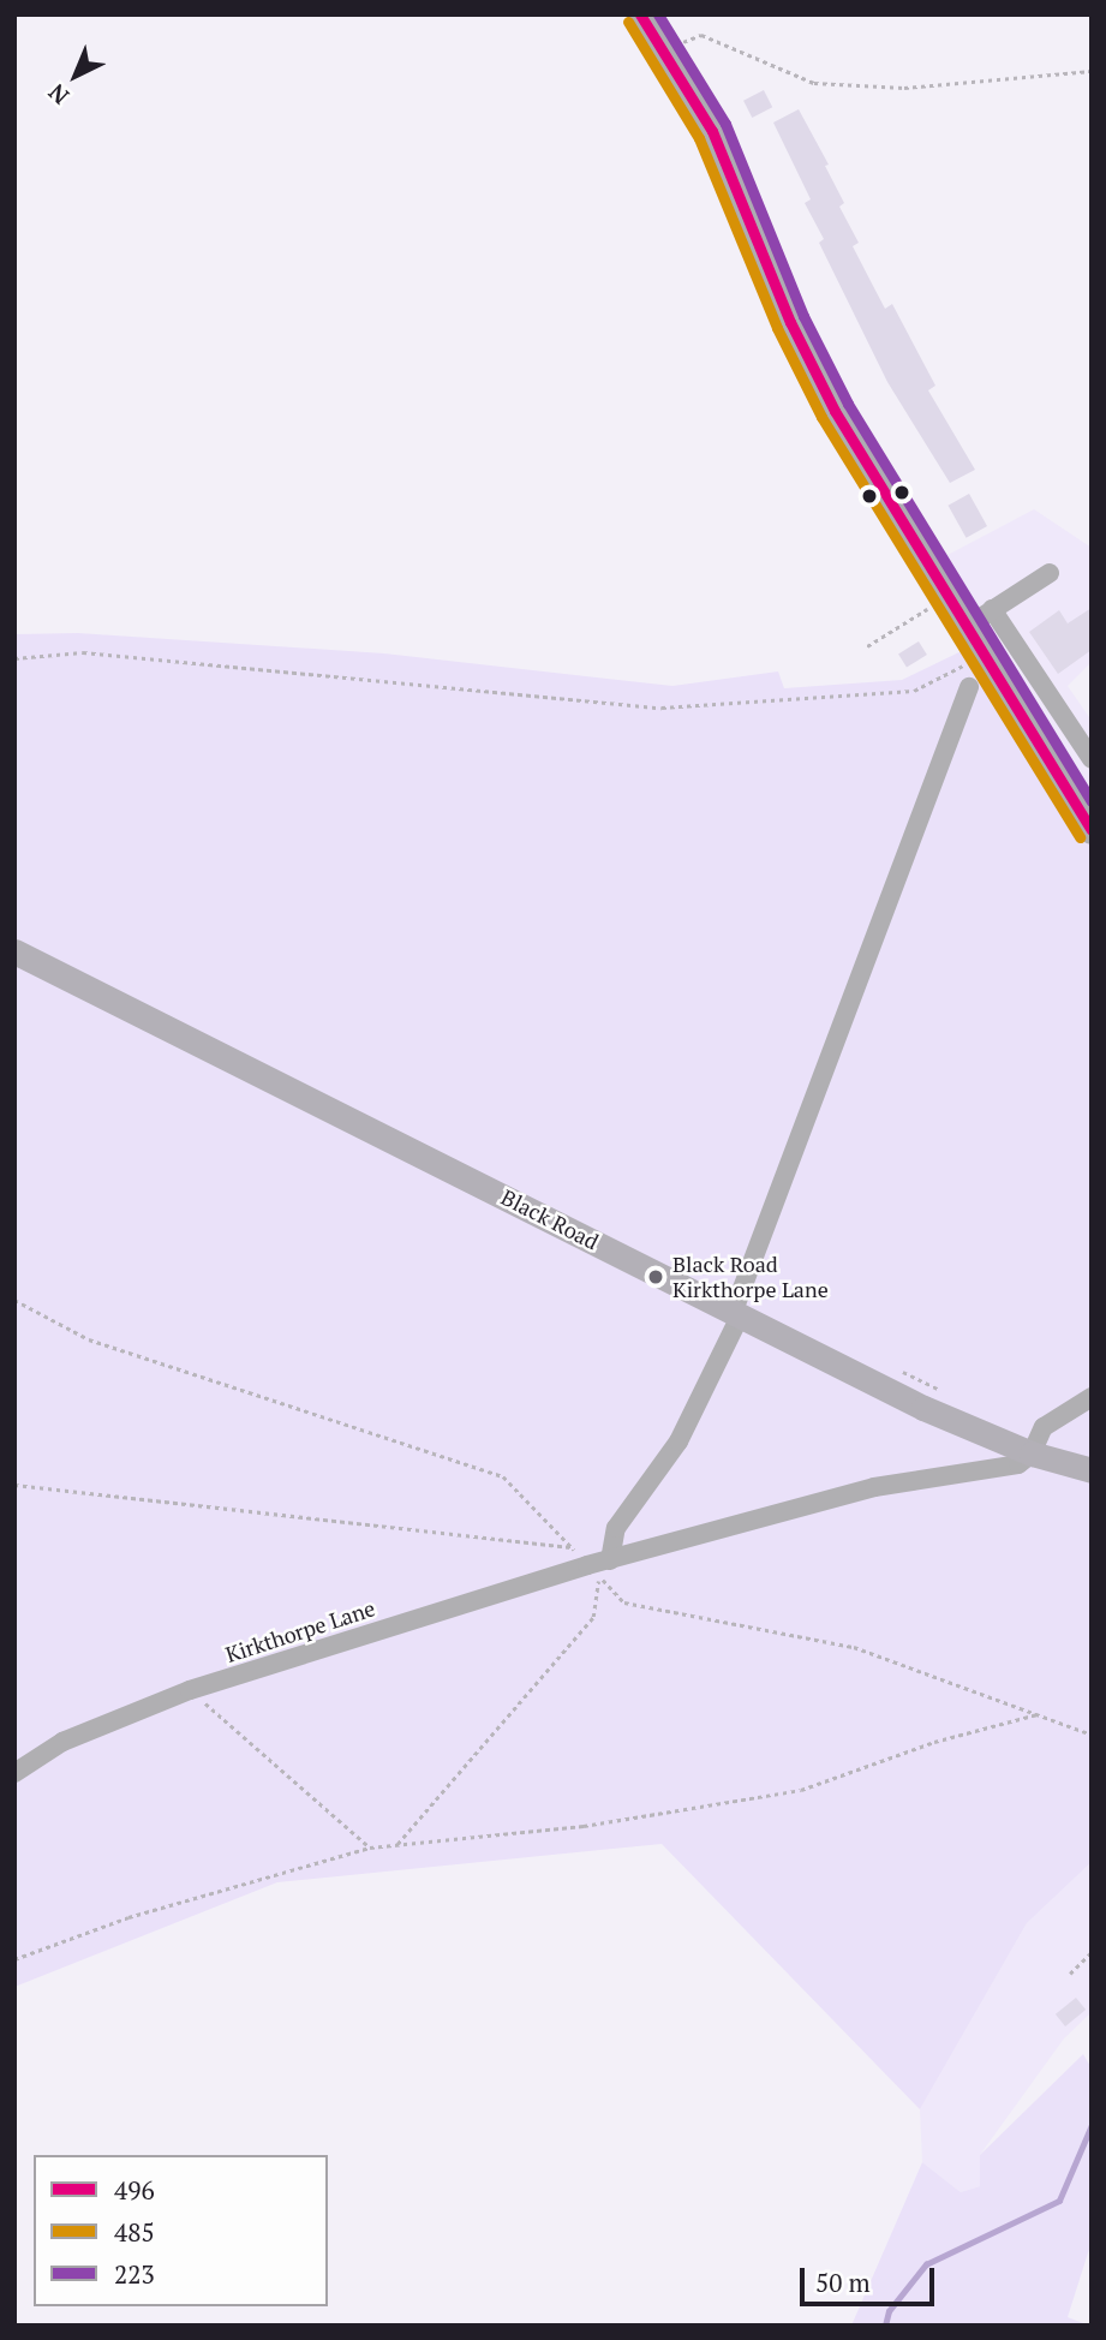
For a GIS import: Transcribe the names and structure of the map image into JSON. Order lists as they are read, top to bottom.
{
  "streets": {
    "main road": ["Black Road"],
    "street": ["Kirkthorpe Lane"]
  },
  "crossings": [
    ["Black Road", "Kirkthorpe Lane"]
  ],
  "places": ["Black Road Kirkthorpe Lane"],
  "lines": ["transit line 496", "transit line 223", "transit line 485"],
  "legend": ["496", "485", "223"],
  "scale_bar": "50 m",
  "north": "bottom left"
}
